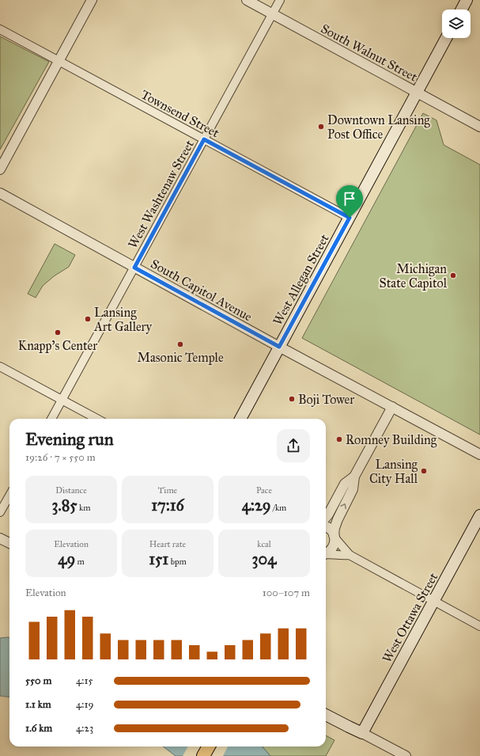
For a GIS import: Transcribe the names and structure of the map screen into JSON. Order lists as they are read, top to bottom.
{
  "streets": {
    "main road": ["West Allegan Street", "West Ottawa Street"],
    "street": [
      "South Walnut Street",
      "Townsend Street",
      "West Washtenaw Street",
      "South Capitol Avenue"
    ]
  },
  "crossings": [
    ["South Walnut Street", "West Washtenaw Street"],
    ["South Walnut Street", "West Allegan Street"],
    ["Townsend Street", "West Washtenaw Street"],
    ["Townsend Street", "West Allegan Street"],
    ["West Washtenaw Street", "South Capitol Avenue"],
    ["West Allegan Street", "South Capitol Avenue"]
  ],
  "places": [
    "Downtown Lansing Post Office",
    "Michigan State Capitol",
    "Lansing Art Gallery",
    "Knapp's Center",
    "Masonic Temple",
    "Boji Tower",
    "Romney Building",
    "Lansing City Hall"
  ],
  "page": {
    "heading": ["Evening run", "19:26 · 7 × 550 m"],
    "stats": [
      ["Distance", "3.85 km"],
      ["Time", "17:16"],
      ["Pace", "4:29 /km"],
      ["Elevation", "49 m"],
      ["Heart rate", "151 bpm"],
      ["kcal", "304"]
    ],
    "chart": ["Elevation", "100–107 m"],
    "list": [
      {
        "name": "550 m",
        "note": "4:15"
      },
      {
        "name": "1.1 km",
        "note": "4:19"
      },
      {
        "name": "1.6 km",
        "note": "4:23"
      }
    ]
  }
}
